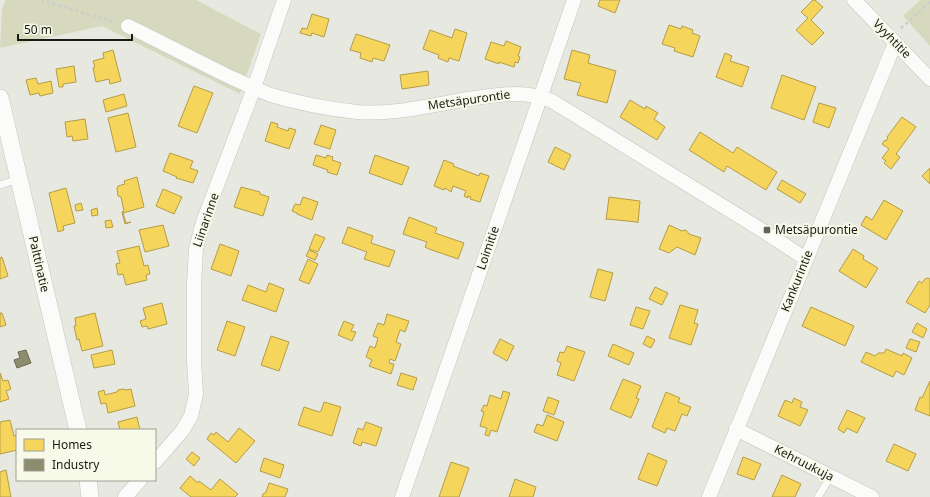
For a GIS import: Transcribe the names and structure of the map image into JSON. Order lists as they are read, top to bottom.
{
  "streets": {
    "street": [
      "Vyyhtitie",
      "Metsäpurontie",
      "Liinarinne",
      "Loimitie",
      "Palttinatie",
      "Kankurintie",
      "Kehruukuja"
    ]
  },
  "crossings": [
    ["Vyyhtitie", "Kankurintie"],
    ["Metsäpurontie", "Liinarinne"],
    ["Metsäpurontie", "Loimitie"],
    ["Metsäpurontie", "Kankurintie"],
    ["Kankurintie", "Kehruukuja"]
  ],
  "places": {
    "transit": ["Metsäpurontie"]
  },
  "legend": ["Homes", "Industry"],
  "scale_bar": "50 m"
}
